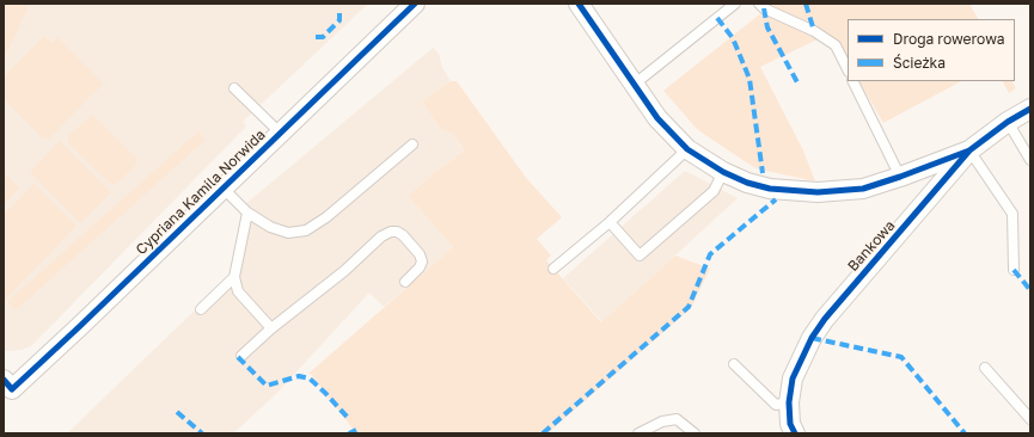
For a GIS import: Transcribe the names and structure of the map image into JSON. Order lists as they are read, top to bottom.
{
  "streets": {
    "street": ["Cypriana Kamila Norwida", "Bankowa"]
  },
  "legend": ["Droga rowerowa", "Ścieżka"]
}
